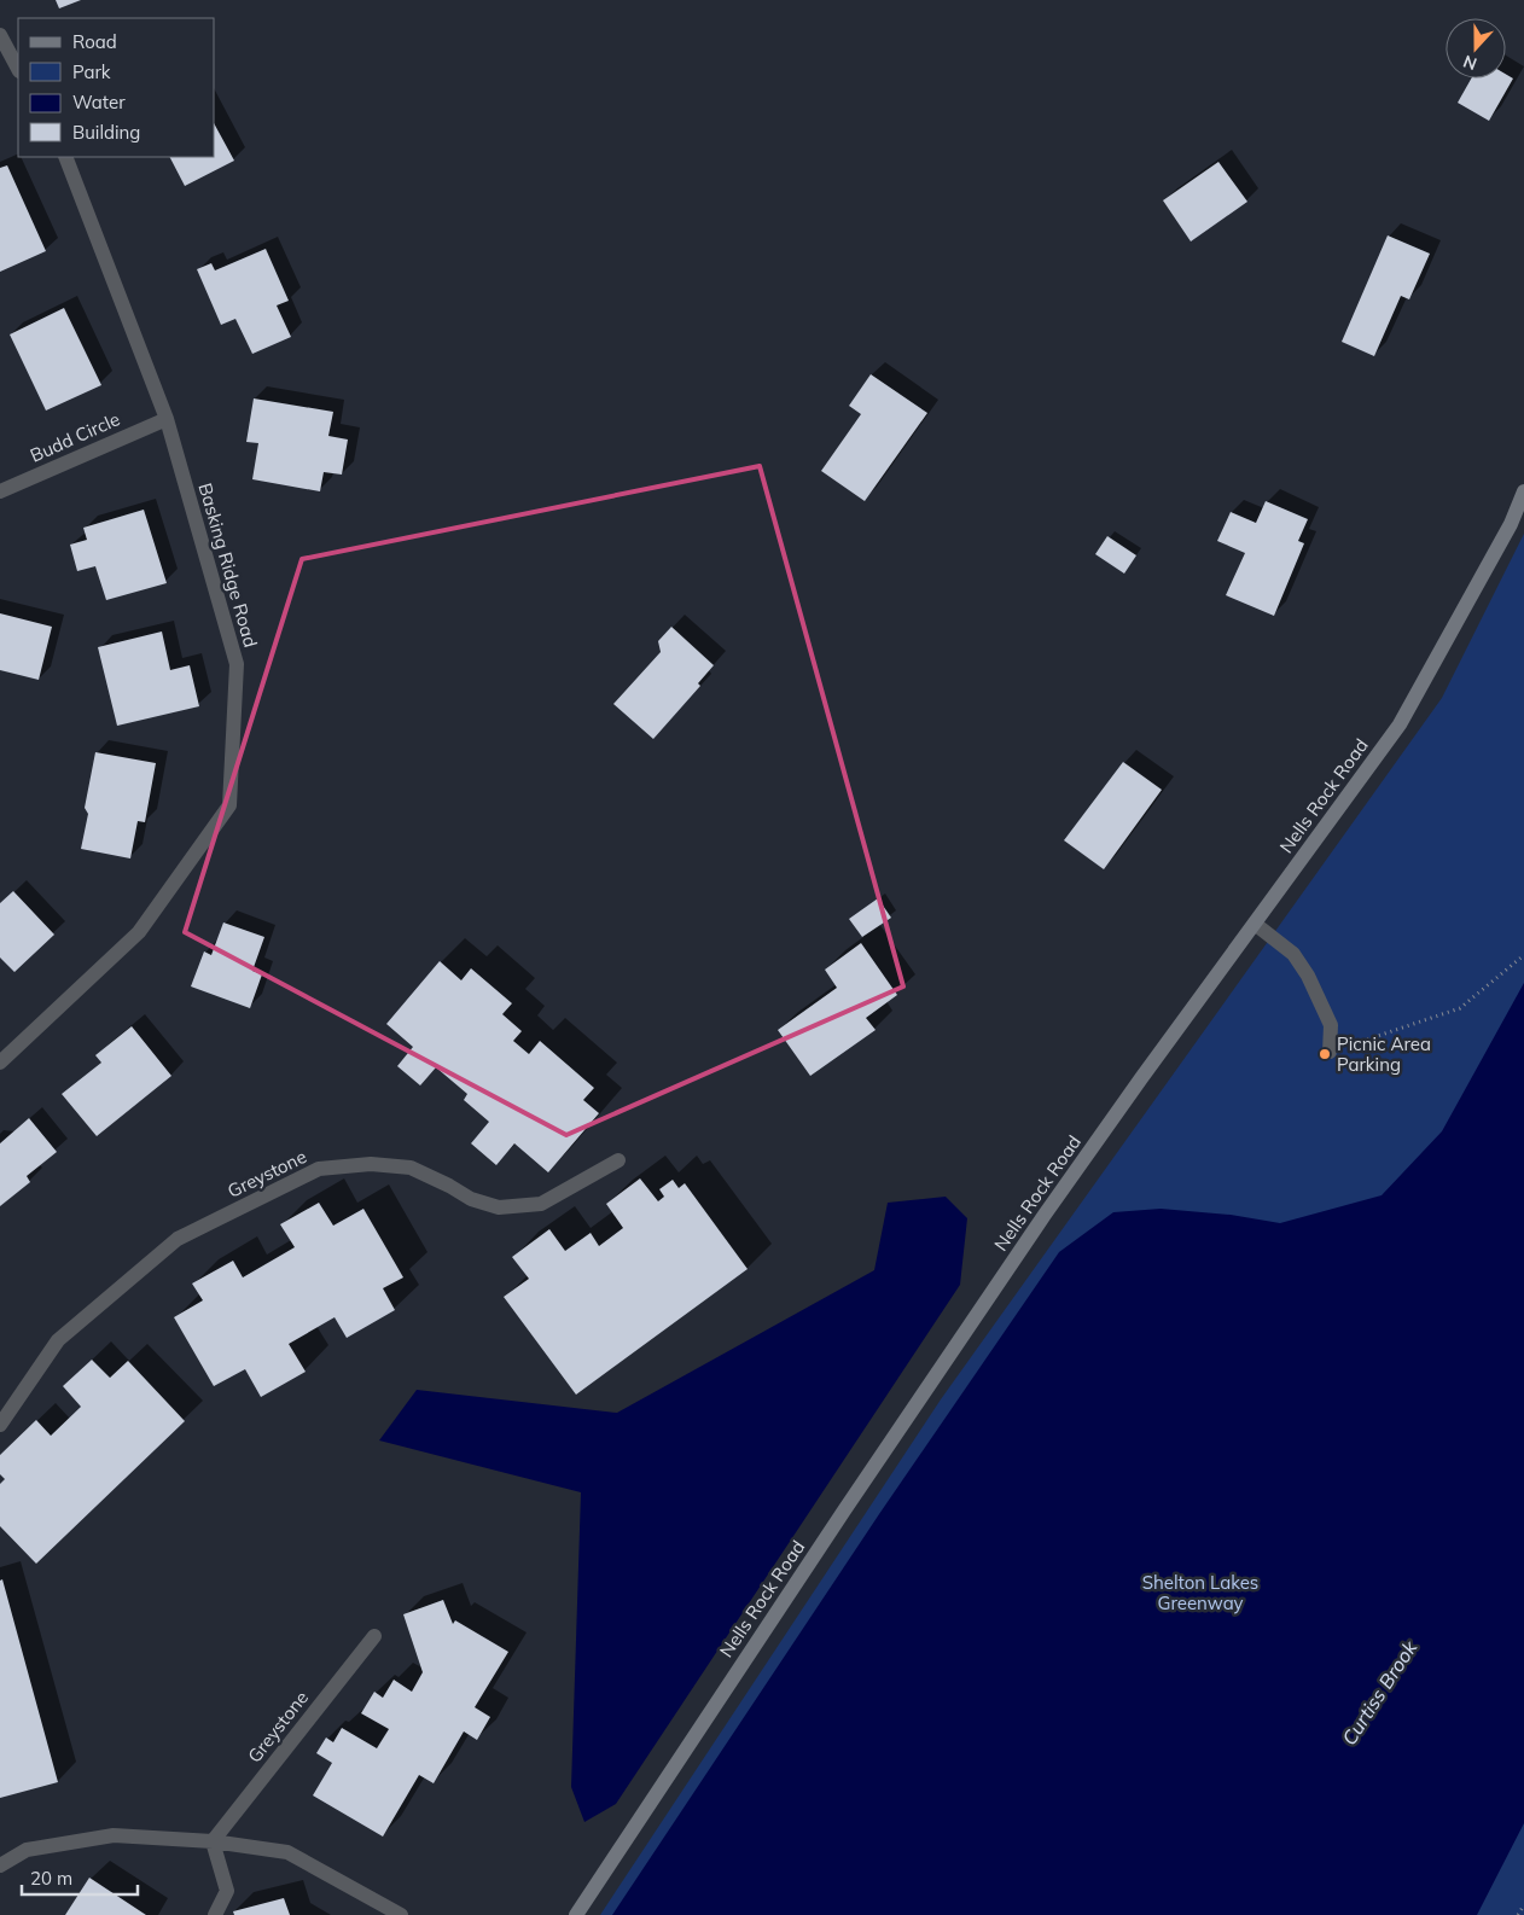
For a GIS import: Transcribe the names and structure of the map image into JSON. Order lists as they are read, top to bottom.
{
  "streets": {
    "main road": ["Nells Rock Road"],
    "street": ["Budd Circle", "Basking Ridge Road", "Greystone"]
  },
  "crossings": [
    ["Budd Circle", "Basking Ridge Road"]
  ],
  "water": ["Curtiss Brook"],
  "parks": ["Shelton Lakes Greenway"],
  "places": ["Picnic Area Parking"],
  "legend": [
    "Road",
    "Park",
    "Water",
    "Building"
  ],
  "scale_bar": "20 m",
  "north": "bottom"
}
